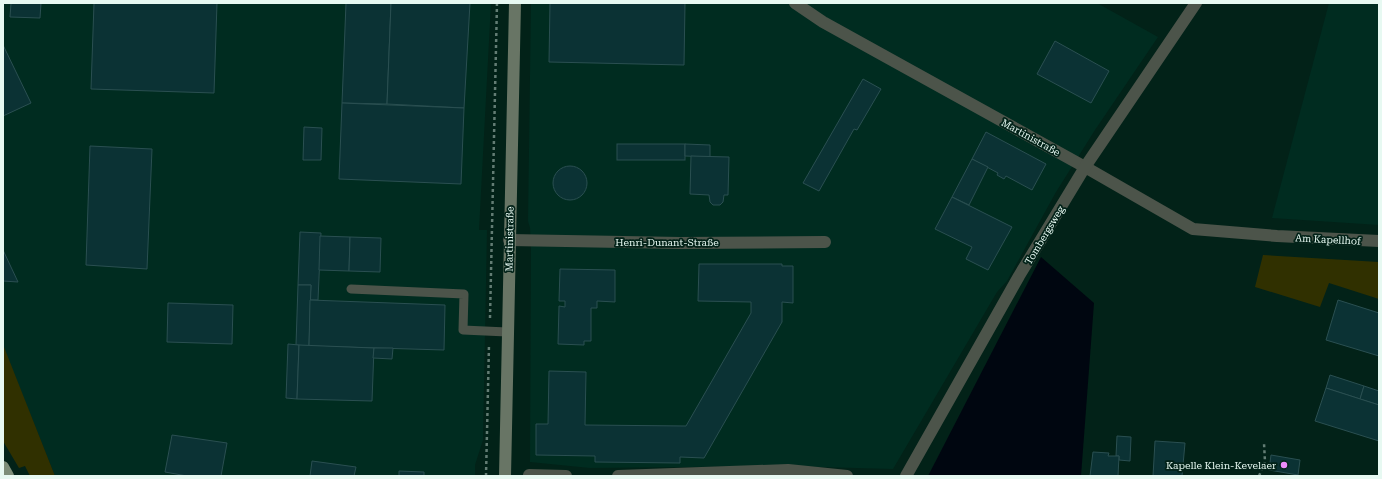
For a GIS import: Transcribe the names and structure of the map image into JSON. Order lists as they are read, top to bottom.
{
  "streets": {
    "main road": ["Martinistraße"],
    "street": ["Tombergsweg", "Am Kapellhof", "Henri-Dunant-Straße"]
  },
  "crossings": [
    ["Martinistraße", "Tombergsweg"],
    ["Martinistraße", "Am Kapellhof"],
    ["Martinistraße", "Henri-Dunant-Straße"]
  ],
  "places": ["Kapelle Klein-Kevelaer"]
}
